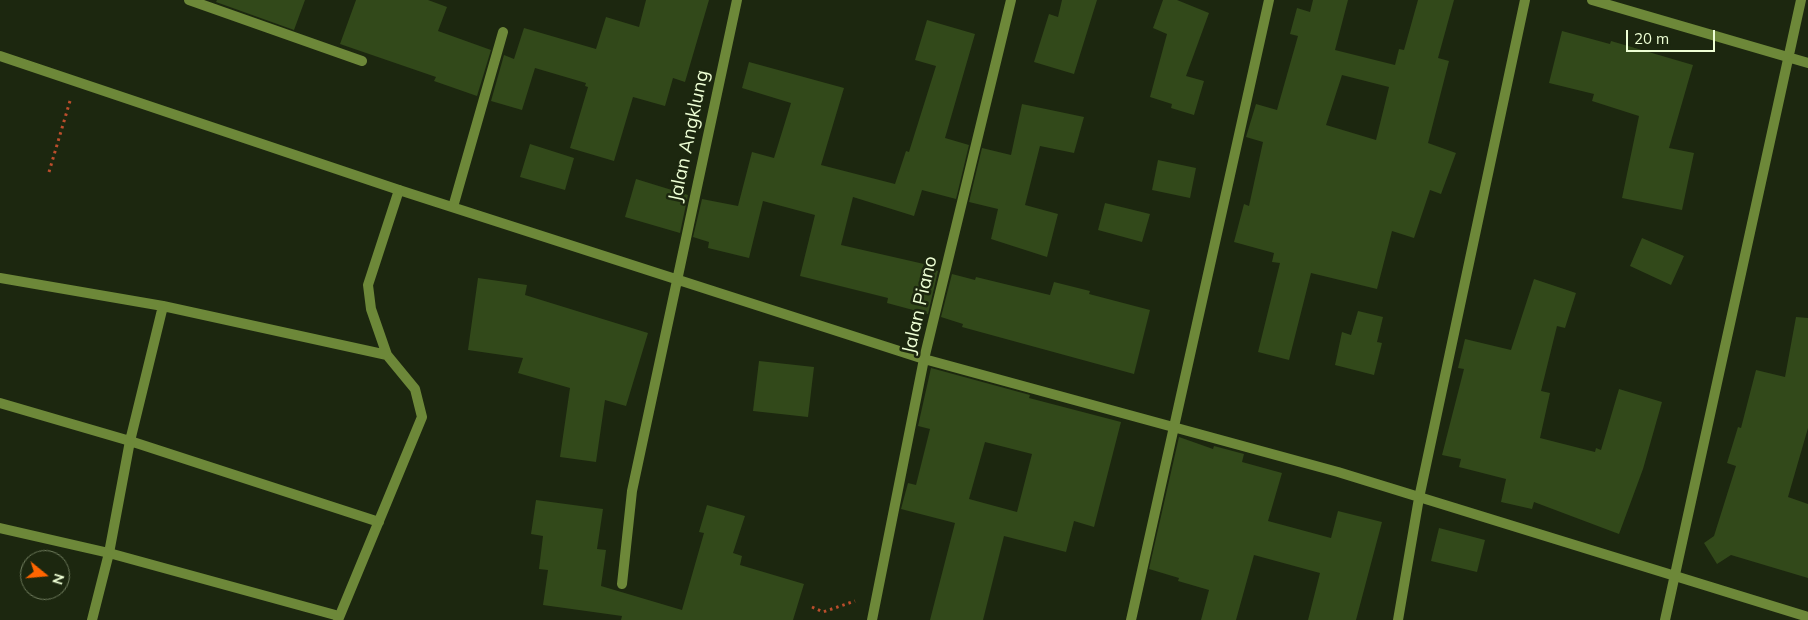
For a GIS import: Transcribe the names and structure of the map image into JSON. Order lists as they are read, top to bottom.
{
  "streets": {
    "street": ["Jalan Angklung", "Jalan Piano"]
  },
  "scale_bar": "20 m",
  "north": "right"
}
